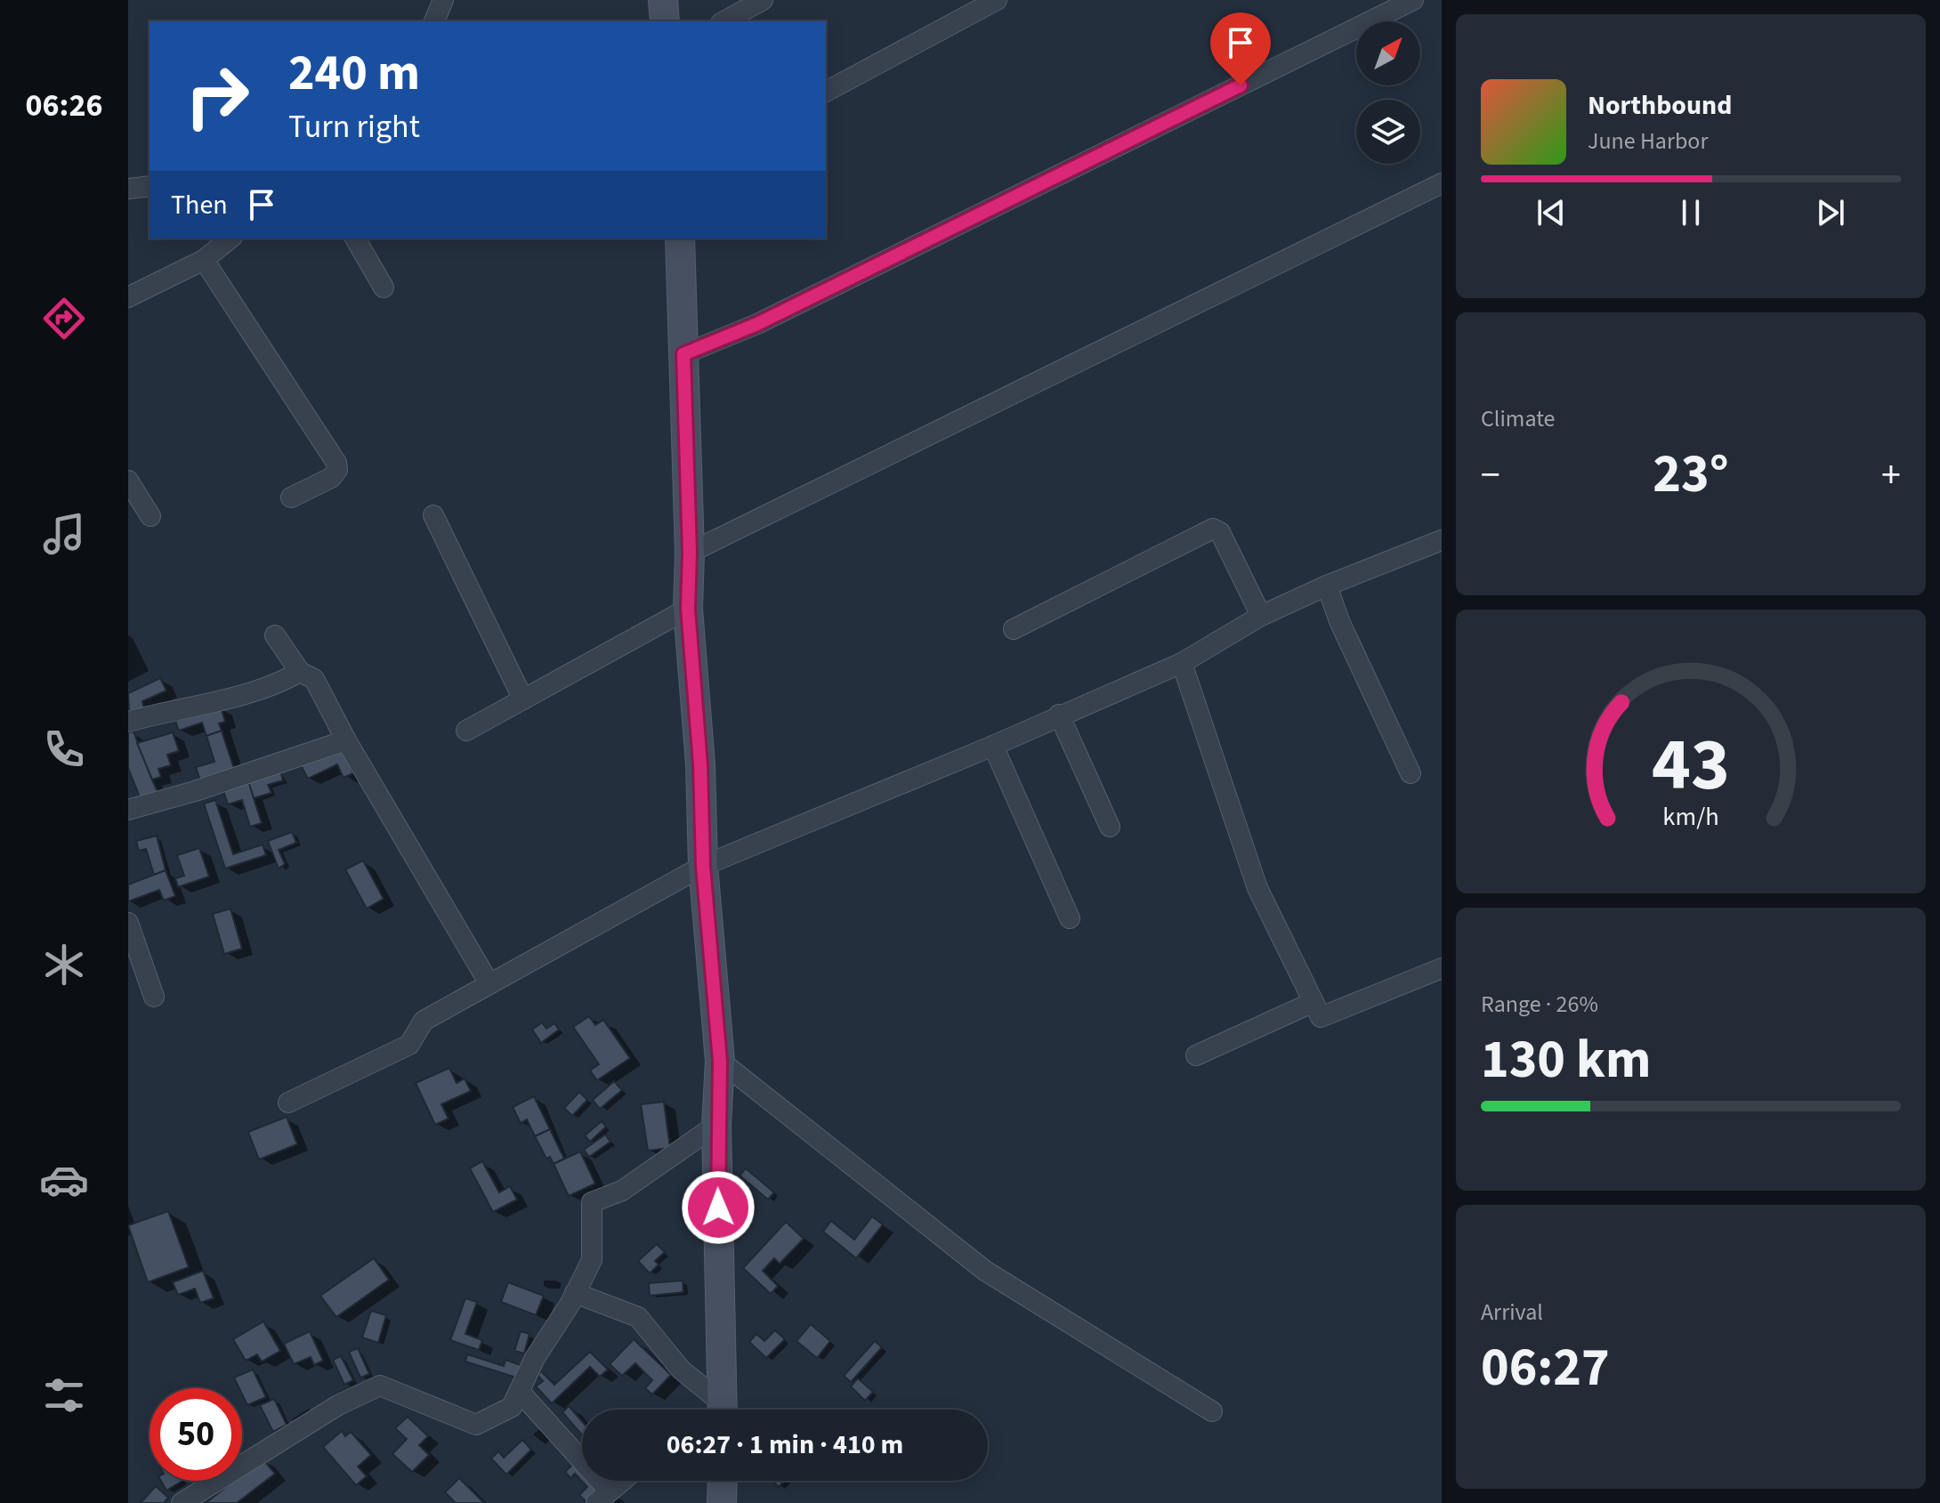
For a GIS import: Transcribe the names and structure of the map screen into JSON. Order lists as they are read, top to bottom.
{
  "north": "top right",
  "page": {
    "tabs": "06:26",
    "turn": ["240 m", "Turn right"],
    "song": ["Northbound", "June Harbor"],
    "then": "Then",
    "tile": [
      "Climate",
      ["Range · 26%", "130 km"],
      ["Arrival", "06:27"]
    ],
    "heat": ["−", "23°", "+"],
    "limit": "50",
    "trip": "06:27 · 1 min · 410 m",
    "gauge": ["43", "km/h"]
  }
}
